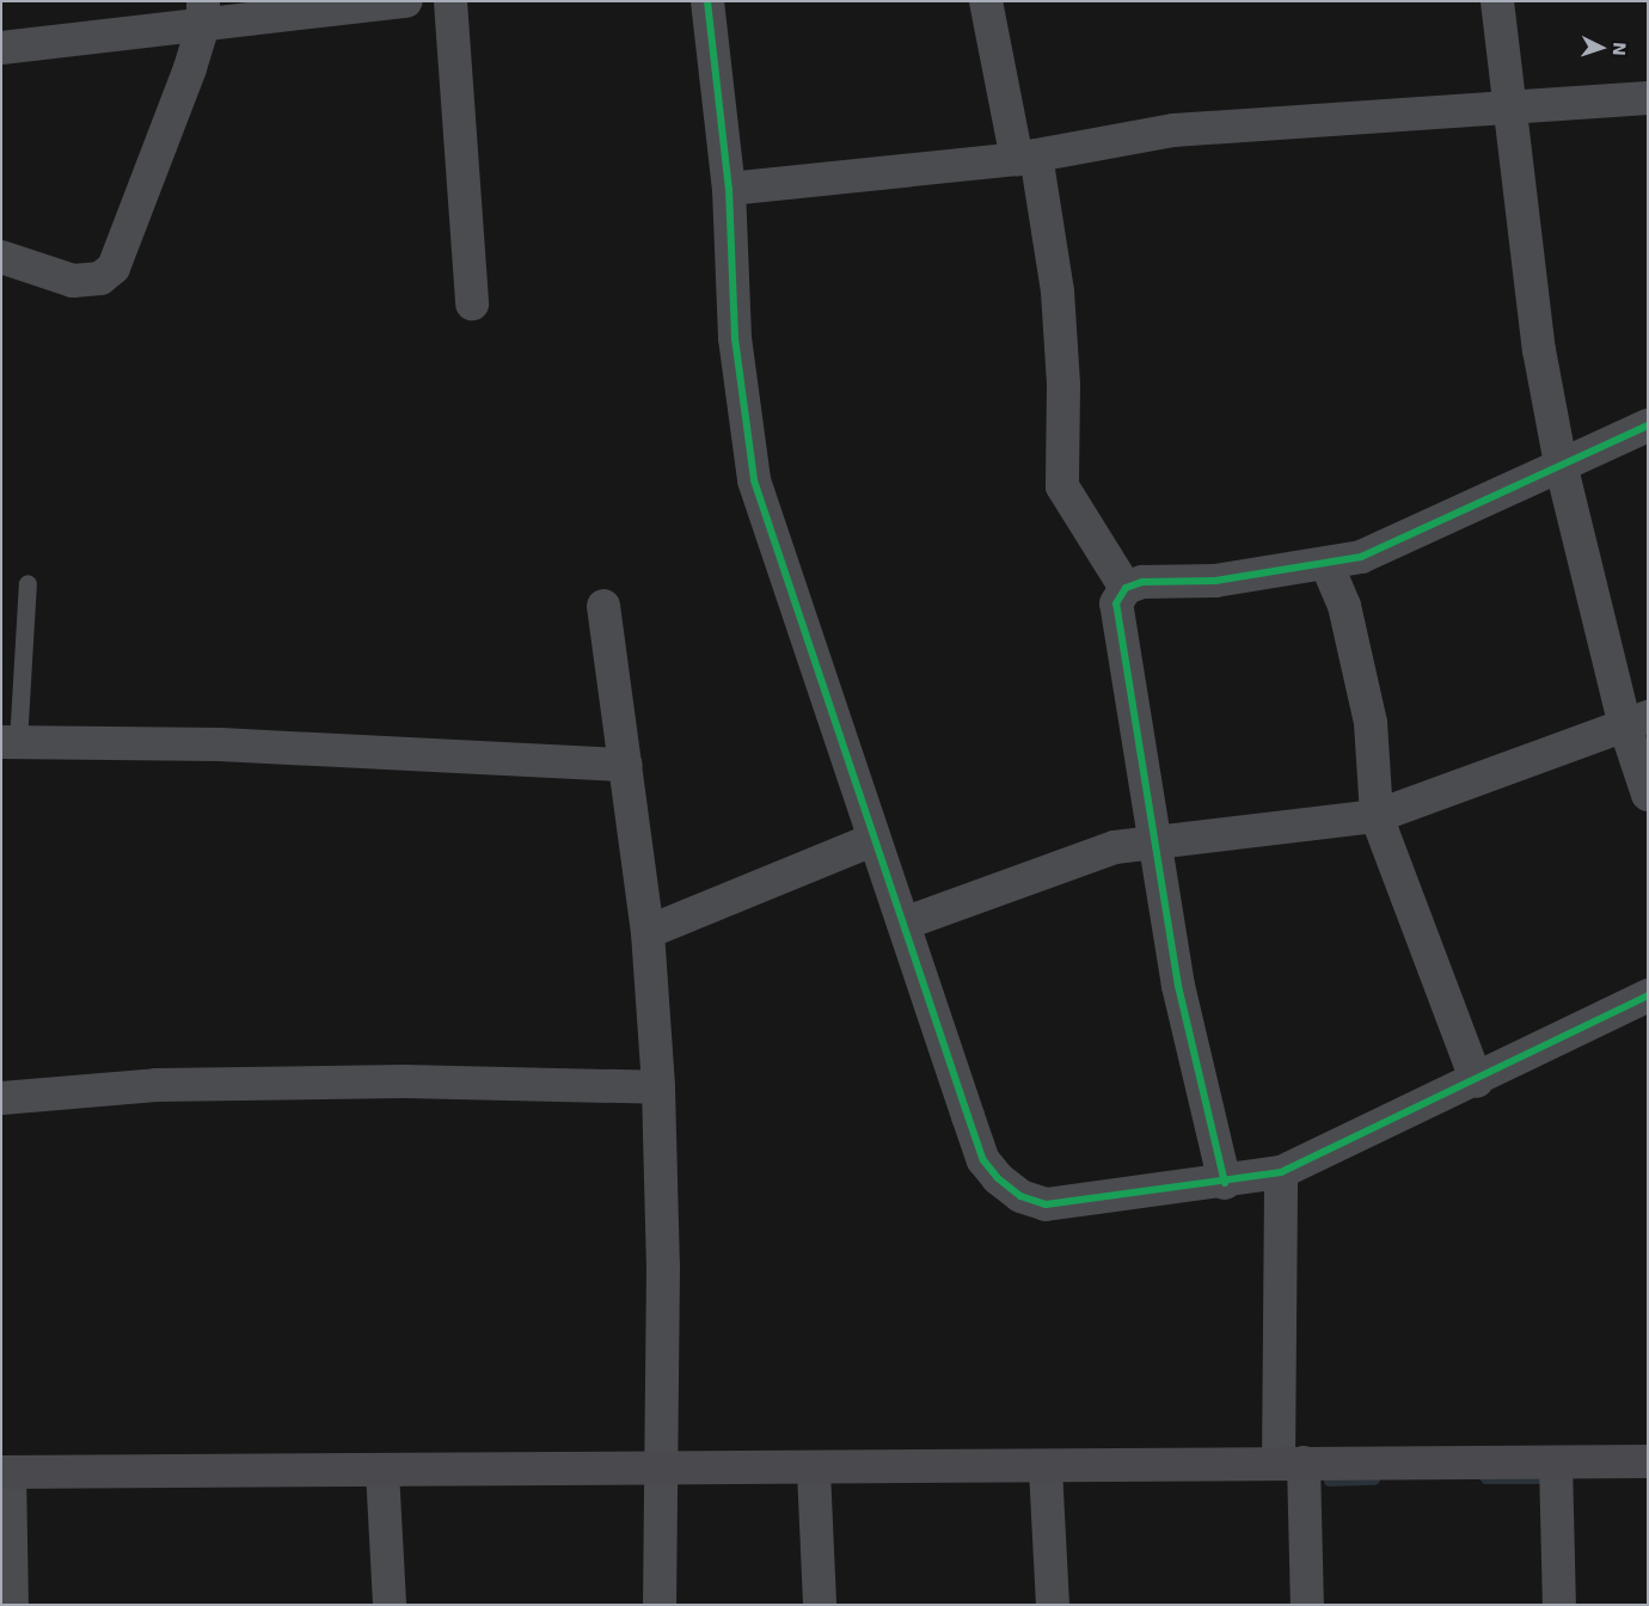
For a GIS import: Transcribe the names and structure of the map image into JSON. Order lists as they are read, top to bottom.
{
  "north": "right"
}
